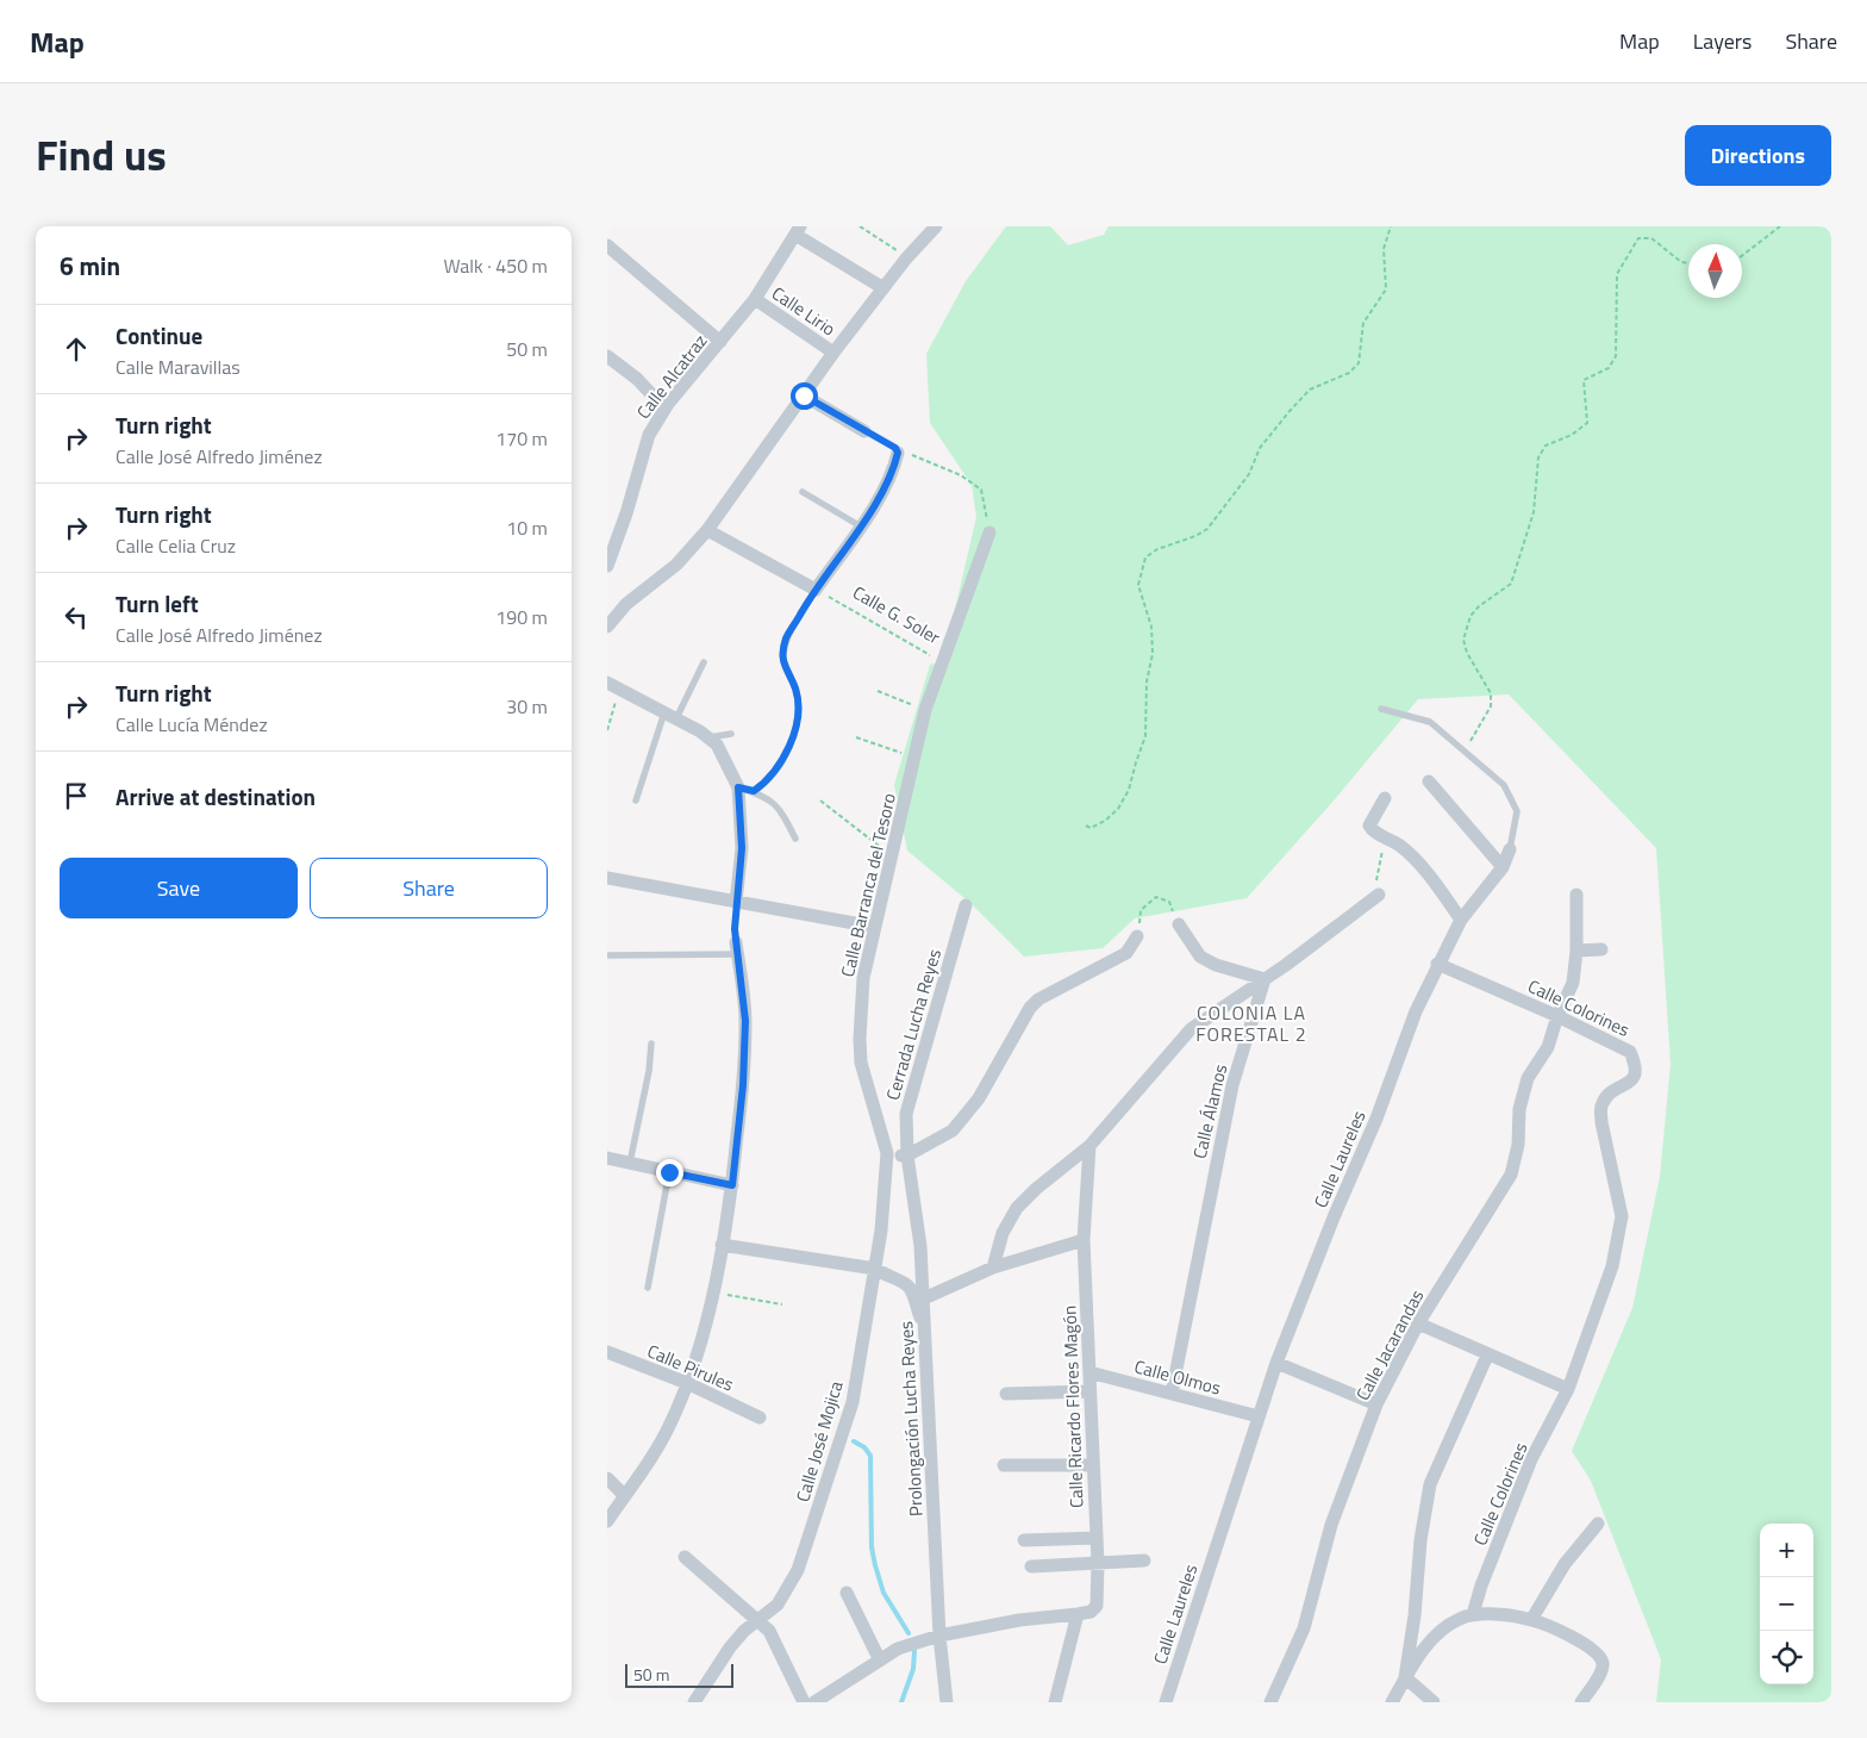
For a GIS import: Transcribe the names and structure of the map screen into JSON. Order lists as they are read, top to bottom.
{
  "streets": {
    "street": [
      "Calle Lirio",
      "Calle Alcatraz",
      "Calle Barranca del Tesoro",
      "Calle Colorines",
      "Cerrada Lucha Reyes",
      "Calle Álamos",
      "Calle Laureles",
      "Calle Jacarandas",
      "Calle Pirules",
      "Calle Olmos",
      "Calle Ricardo Flores Magón",
      "Prolongación Lucha Reyes",
      "Calle José Mojica"
    ],
    "path": ["Calle G. Soler"]
  },
  "crossings": [
    ["Calle Lirio", "Calle Alcatraz"],
    ["Calle G. Soler", "Calle Barranca del Tesoro"],
    ["Calle Barranca del Tesoro", "Calle José Mojica"],
    ["Calle Colorines", "Calle Laureles"],
    ["Calle Colorines", "Calle Jacarandas"],
    ["Cerrada Lucha Reyes", "Prolongación Lucha Reyes"],
    ["Calle Álamos", "Calle Olmos"],
    ["Calle Laureles", "Calle Olmos"],
    ["Calle Olmos", "Calle Ricardo Flores Magón"]
  ],
  "districts": ["COLONIA LA FORESTAL 2"],
  "scale_bar": "50 m",
  "north": "top",
  "page": {
    "header": "Map",
    "nav": ["Map", "Layers", "Share"],
    "title": "Find us",
    "buttons": [
      "Directions",
      ["Save", "Share"]
    ],
    "heading": ["6 min", "Walk · 450 m"],
    "list": [
      ["Continue", "Calle Maravillas", "50 m"],
      ["Turn right", "Calle José Alfredo Jiménez", "170 m"],
      ["Turn right", "Calle Celia Cruz", "10 m"],
      ["Turn left", "Calle José Alfredo Jiménez", "190 m"],
      ["Turn right", "Calle Lucía Méndez", "30 m"],
      "Arrive at destination"
    ],
    "map_buttons": ["+", "−"],
    "scale": "50 m"
  }
}
